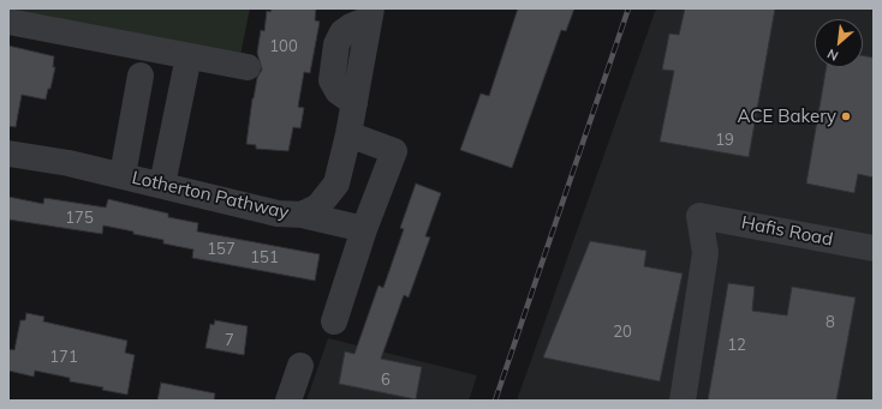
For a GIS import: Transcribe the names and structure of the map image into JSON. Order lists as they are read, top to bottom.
{
  "streets": {
    "street": ["Lotherton Pathway", "Hafis Road"]
  },
  "places": ["ACE Bakery"],
  "house_numbers": [
    "100",
    "19",
    "175",
    "157",
    "151",
    "8",
    "20",
    "7",
    "12",
    "171",
    "6"
  ],
  "north": "bottom left"
}
